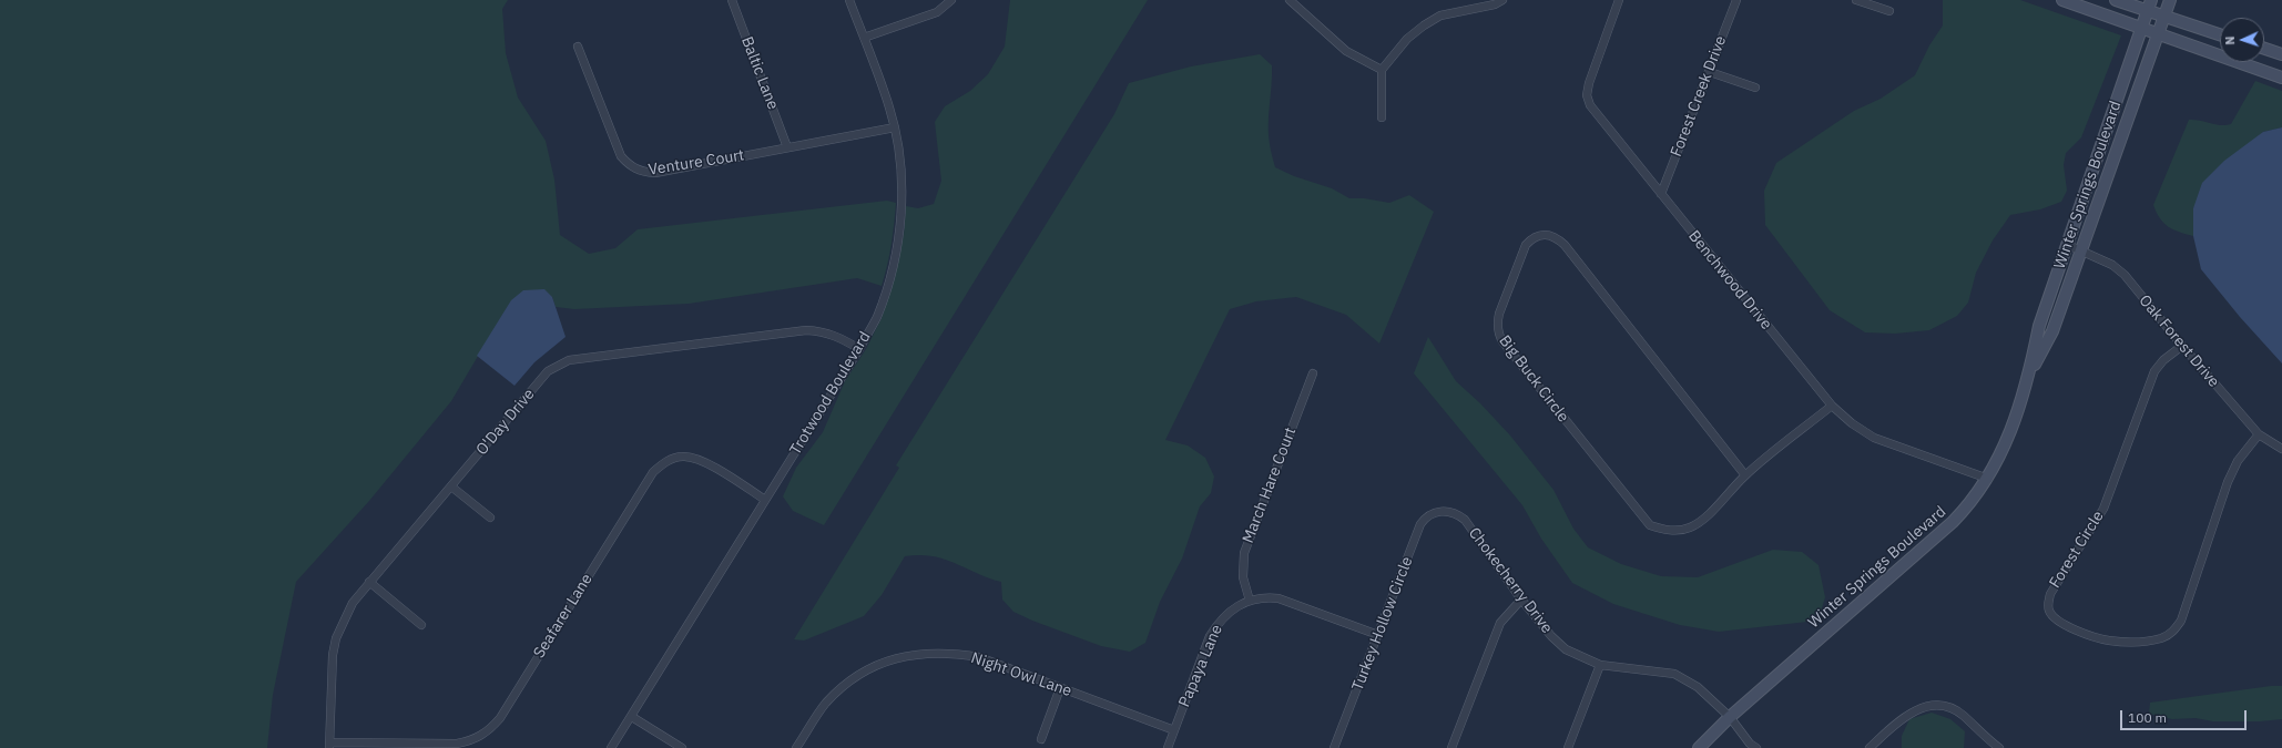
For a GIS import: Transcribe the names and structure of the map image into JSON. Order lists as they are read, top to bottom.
{
  "streets": {
    "street": [
      "Baltic Lane",
      "Forest Creek Drive",
      "Venture Court",
      "Winter Springs Boulevard",
      "Benchwood Drive",
      "Oak Forest Drive",
      "Big Buck Circle",
      "Trotwood Boulevard",
      "O'Day Drive",
      "March Hare Court",
      "Forest Circle",
      "Chokecherry Drive",
      "Seafarer Lane",
      "Turkey Hollow Circle",
      "Papaya Lane",
      "Night Owl Lane"
    ]
  },
  "crossings": [
    ["Baltic Lane", "Venture Court"],
    ["Forest Creek Drive", "Benchwood Drive"],
    ["Venture Court", "Trotwood Boulevard"],
    ["Winter Springs Boulevard", "Benchwood Drive"],
    ["Winter Springs Boulevard", "Oak Forest Drive"],
    ["Winter Springs Boulevard", "Chokecherry Drive"],
    ["Benchwood Drive", "Big Buck Circle"],
    ["Oak Forest Drive", "Forest Circle"],
    ["Trotwood Boulevard", "O'Day Drive"],
    ["Trotwood Boulevard", "Seafarer Lane"],
    ["O'Day Drive", "Seafarer Lane"],
    ["March Hare Court", "Papaya Lane"],
    ["Chokecherry Drive", "Turkey Hollow Circle"],
    ["Turkey Hollow Circle", "Papaya Lane"],
    ["Papaya Lane", "Night Owl Lane"]
  ],
  "scale_bar": "100 m",
  "north": "left"
}
